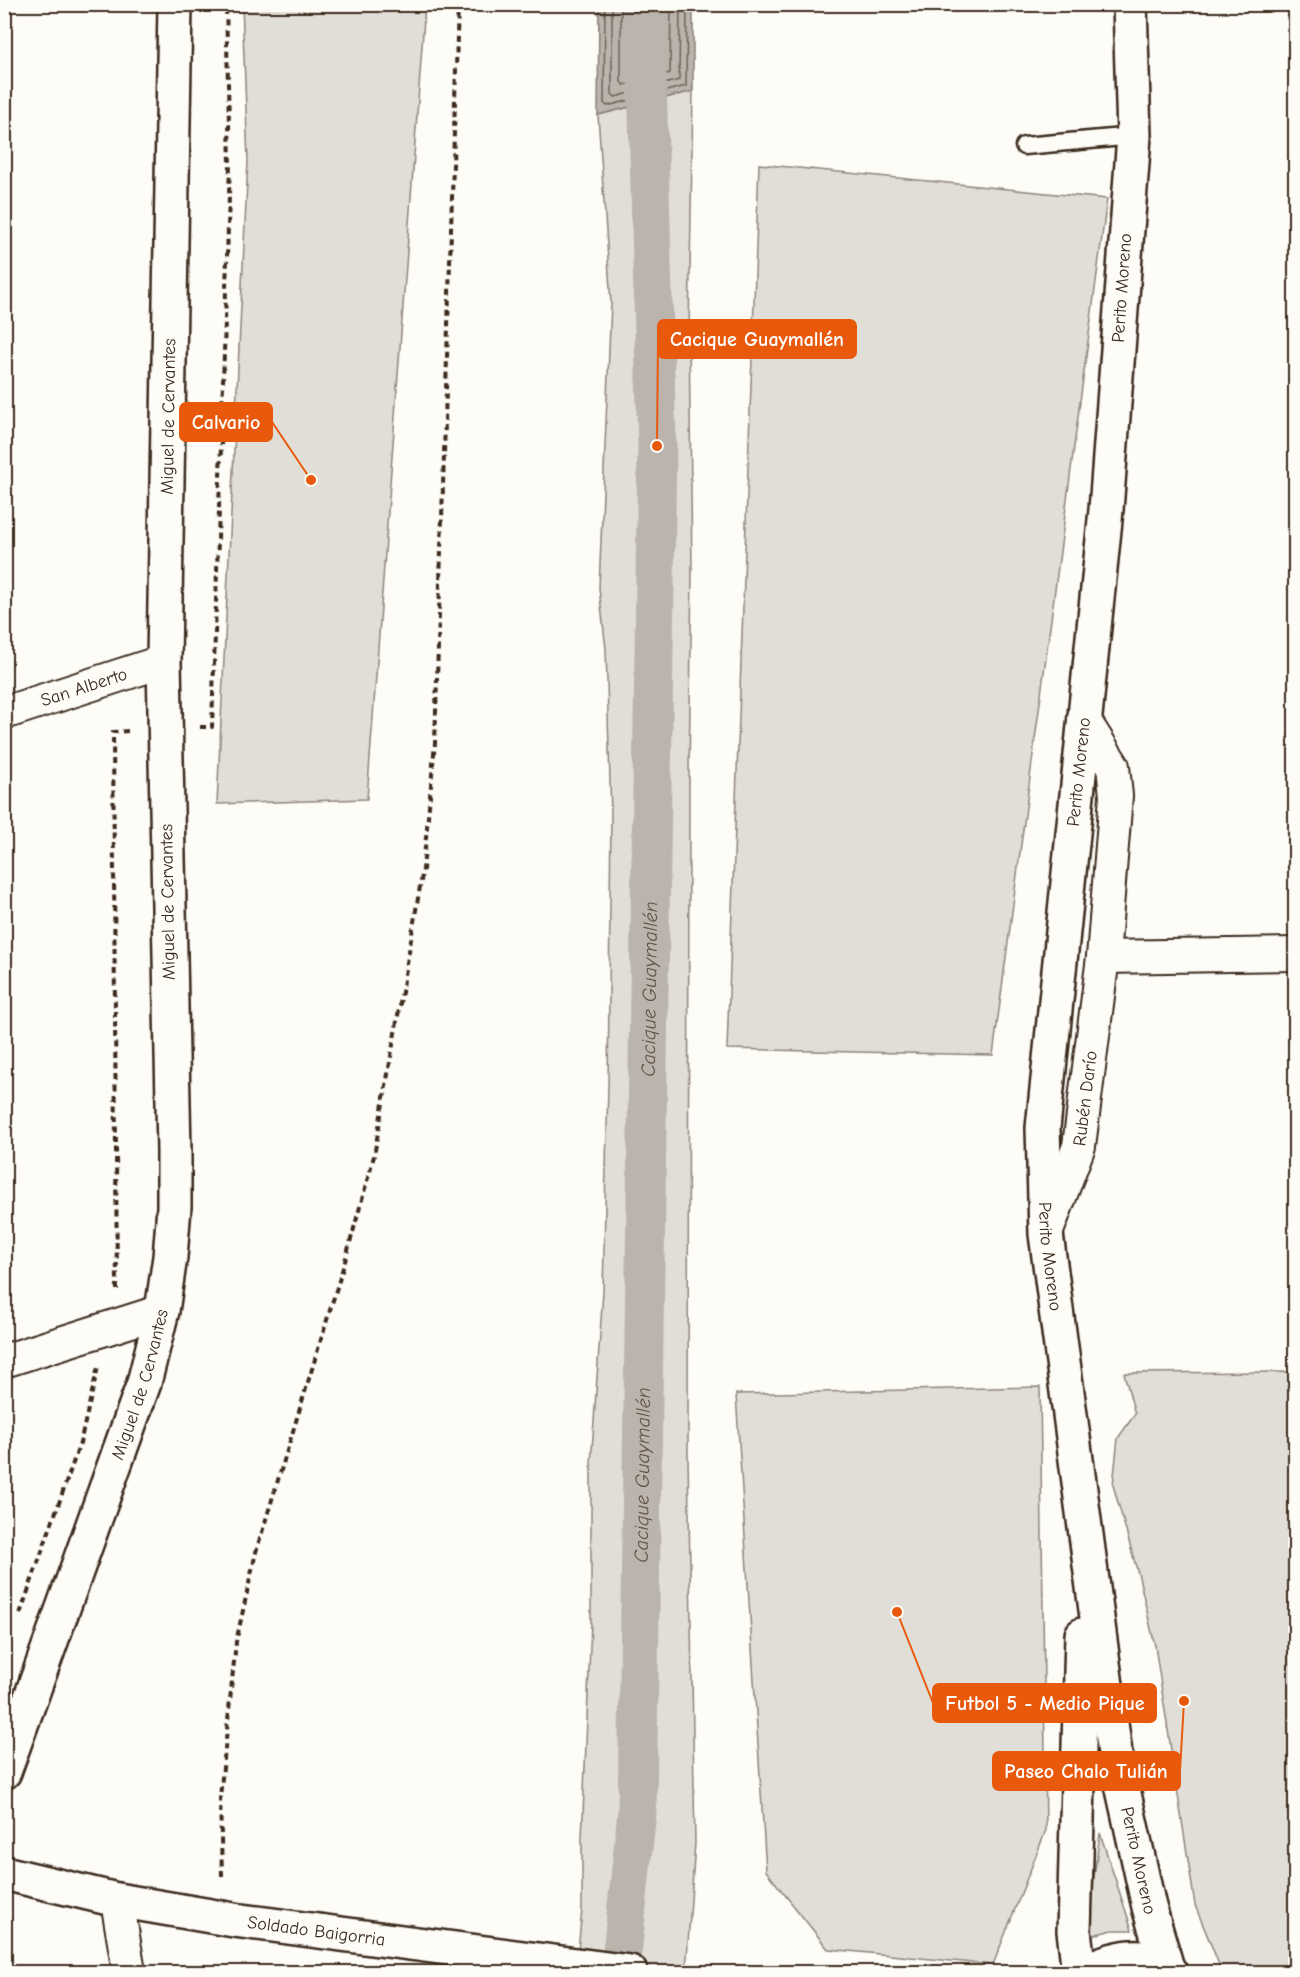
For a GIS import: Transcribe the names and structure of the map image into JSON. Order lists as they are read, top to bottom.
{
  "streets": {
    "main road": ["Perito Moreno", "Miguel de Cervantes", "Soldado Baigorria"],
    "street": ["San Alberto", "Rubén Darío"]
  },
  "crossings": [
    ["Perito Moreno", "Rubén Darío"],
    ["Miguel de Cervantes", "San Alberto"]
  ],
  "water": ["Cacique Guaymallén"],
  "places": [
    "Cacique Guaymallén",
    "Calvario",
    "Futbol 5 - Medio Pique",
    "Paseo Chalo Tulián"
  ]
}
